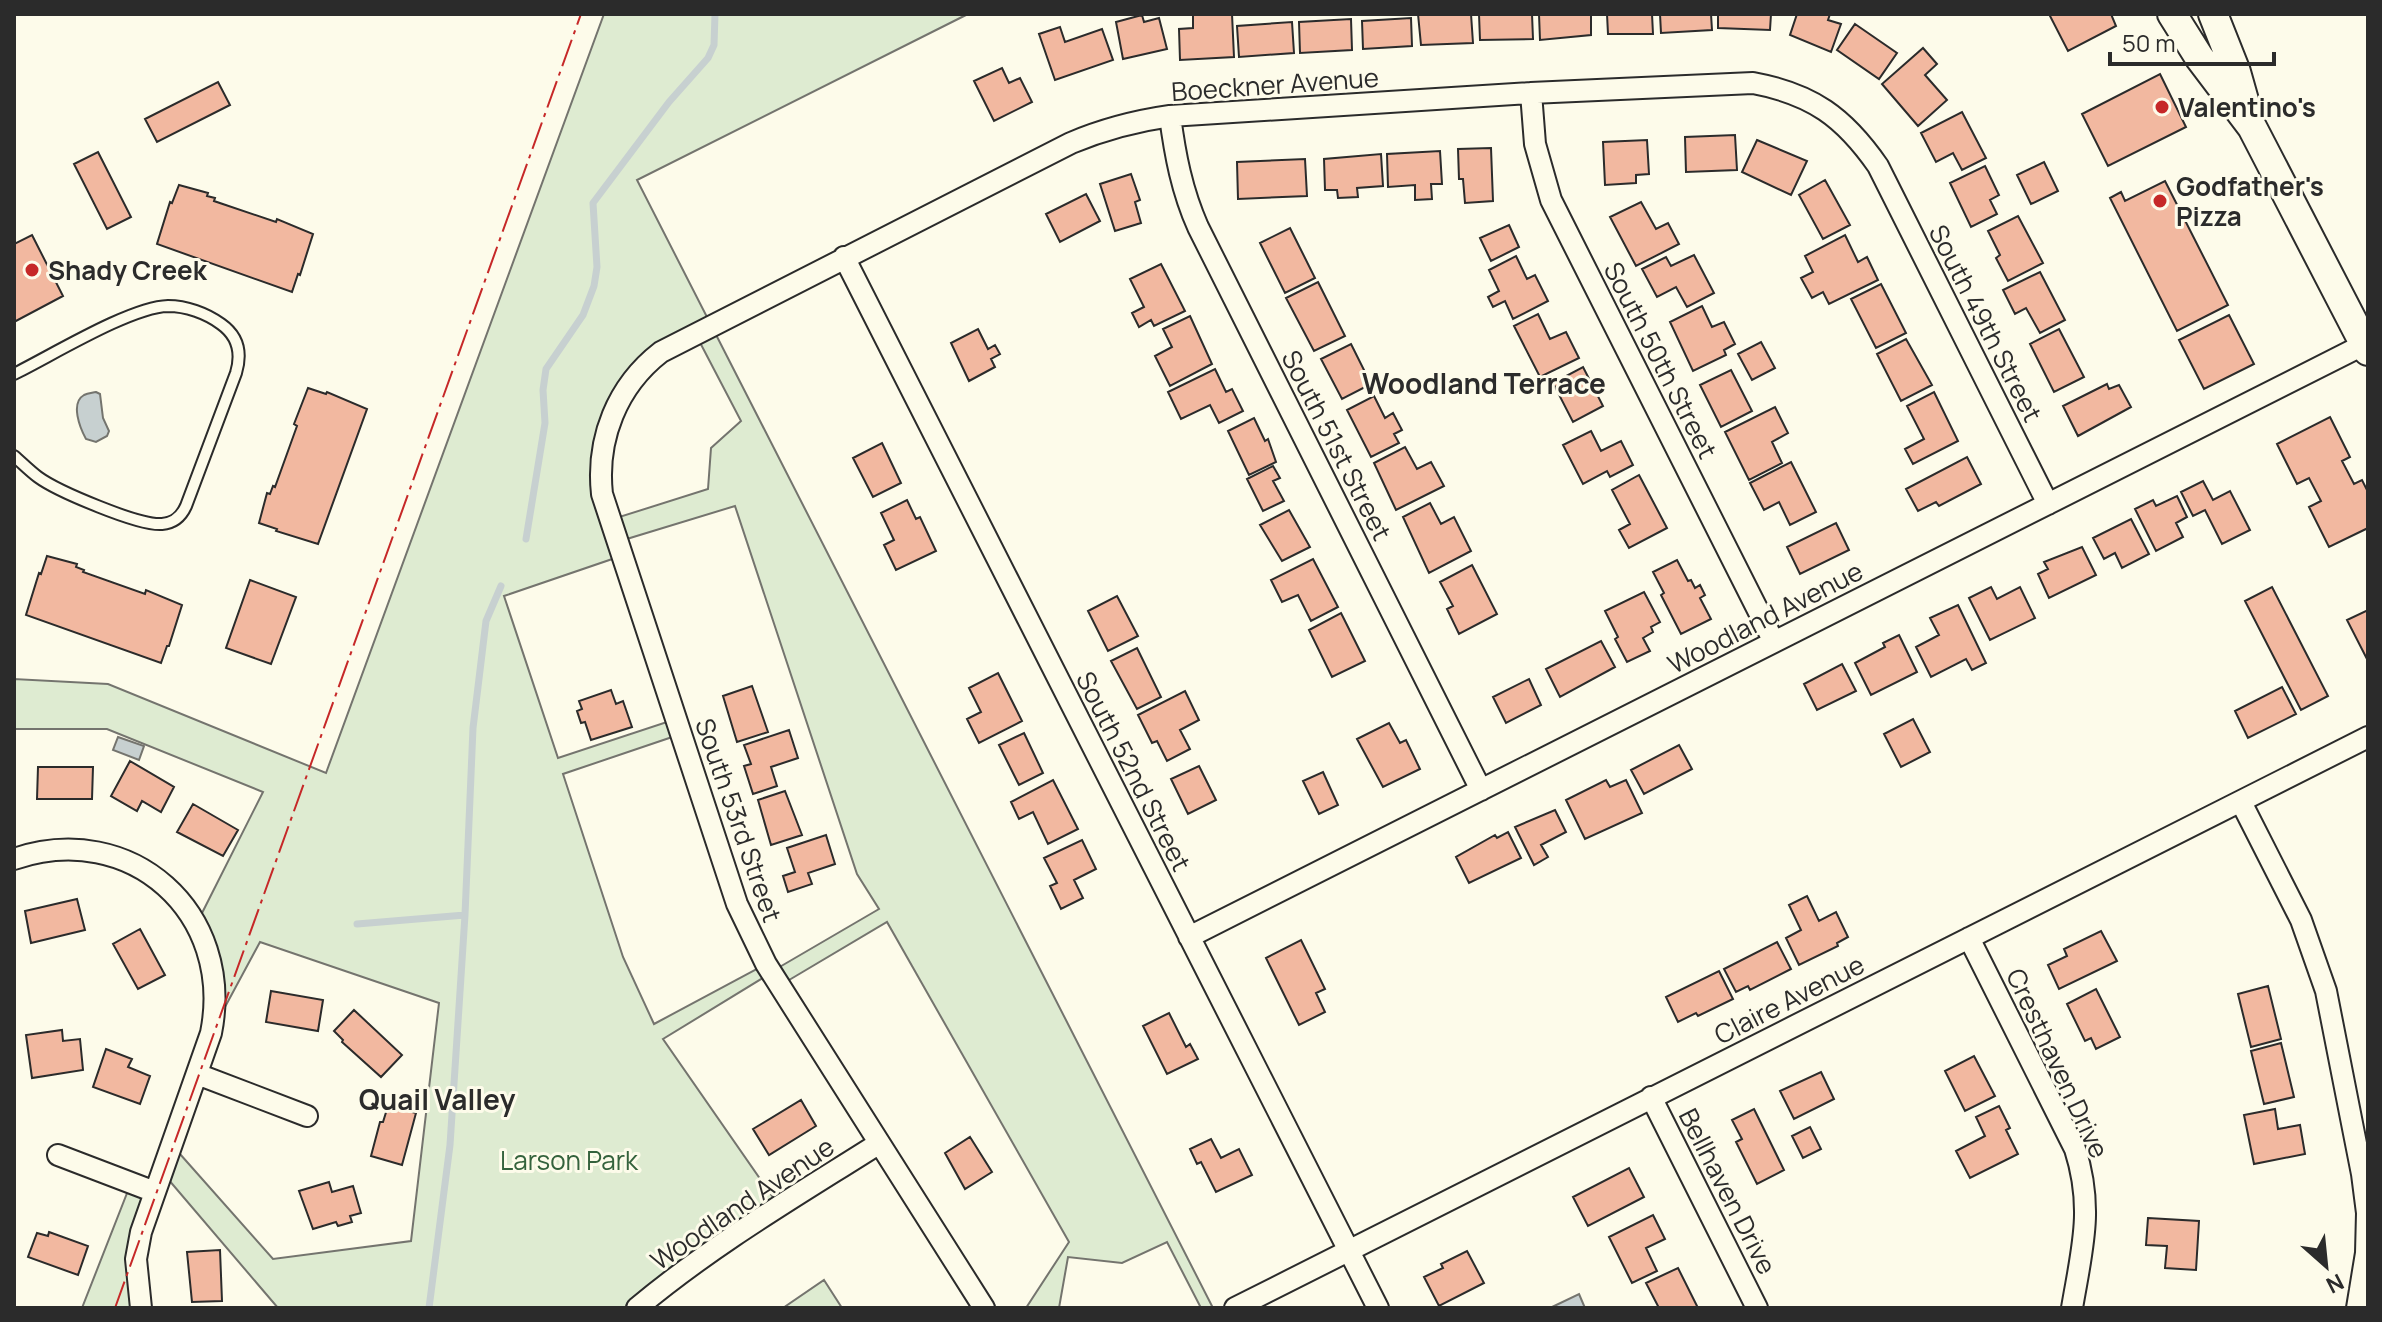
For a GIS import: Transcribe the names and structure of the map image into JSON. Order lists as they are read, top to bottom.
{
  "streets": {
    "street": [
      "Boeckner Avenue",
      "South 49th Street",
      "South 50th Street",
      "South 51st Street",
      "Woodland Avenue",
      "South 52nd Street",
      "South 53rd Street",
      "Claire Avenue",
      "Cresthaven Drive",
      "Bellhaven Drive"
    ]
  },
  "crossings": [
    ["Boeckner Avenue", "South 49th Street"],
    ["Boeckner Avenue", "South 50th Street"],
    ["Boeckner Avenue", "South 51st Street"],
    ["Boeckner Avenue", "South 52nd Street"],
    ["Boeckner Avenue", "South 53rd Street"],
    ["South 49th Street", "Woodland Avenue"],
    ["South 50th Street", "Woodland Avenue"],
    ["South 51st Street", "Woodland Avenue"],
    ["Woodland Avenue", "South 52nd Street"],
    ["Woodland Avenue", "South 53rd Street"],
    ["South 52nd Street", "Claire Avenue"],
    ["Claire Avenue", "Cresthaven Drive"],
    ["Claire Avenue", "Bellhaven Drive"]
  ],
  "districts": ["Woodland Terrace", "Quail Valley"],
  "parks": ["Larson Park"],
  "places": ["Valentino's", "Godfather's Pizza", "Shady Creek"],
  "scale_bar": "50 m",
  "north": "bottom right"
}
